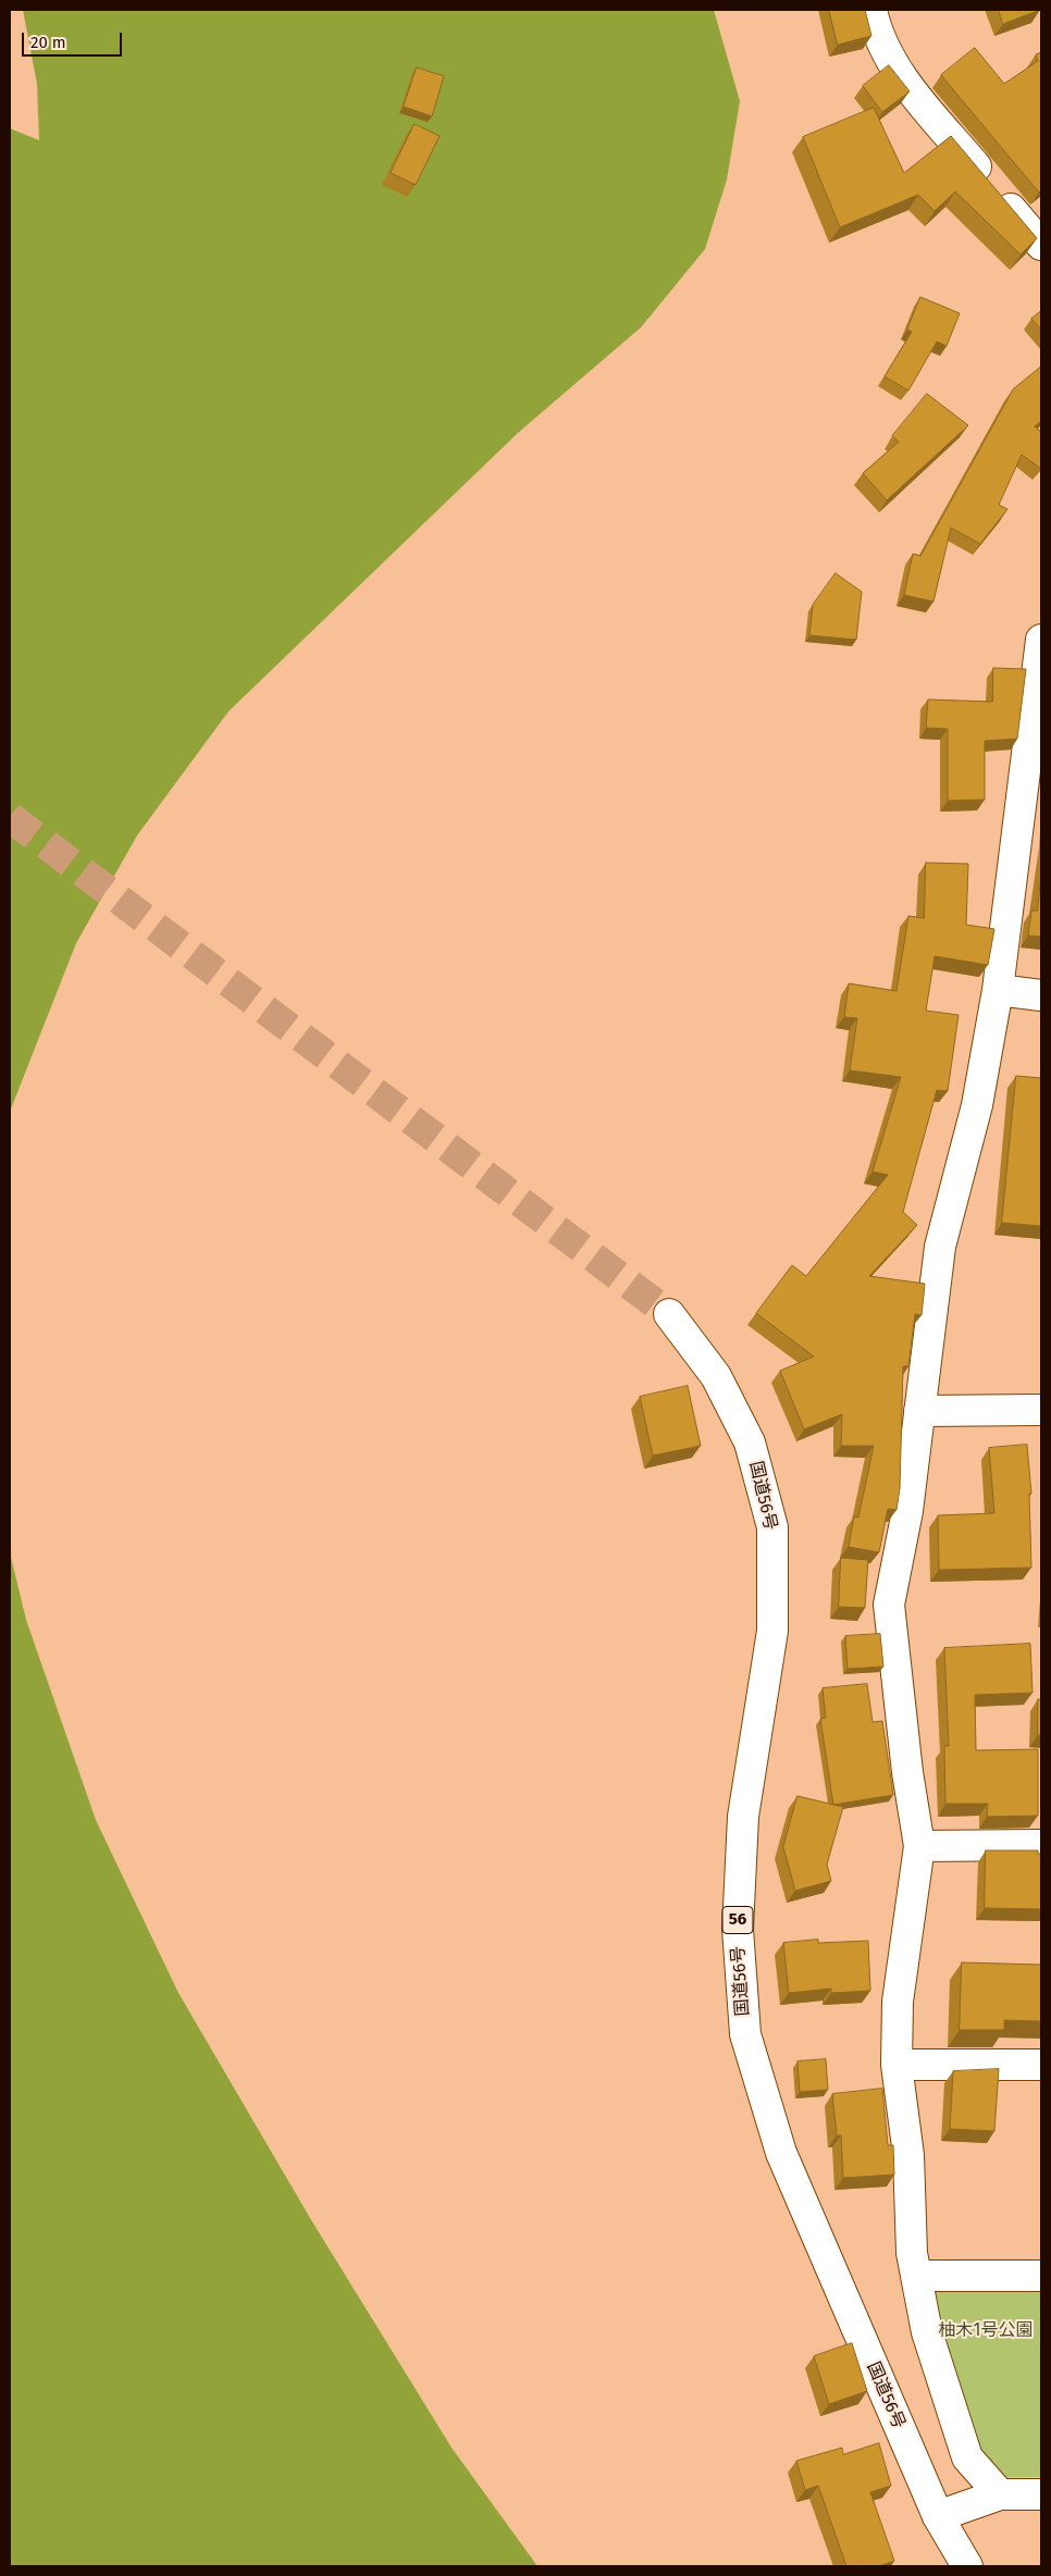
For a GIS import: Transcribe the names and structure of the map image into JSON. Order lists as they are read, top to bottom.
{
  "streets": {
    "main road": ["国道56号", "56"]
  },
  "parks": ["柚木1号公園"],
  "scale_bar": "20 m"
}
